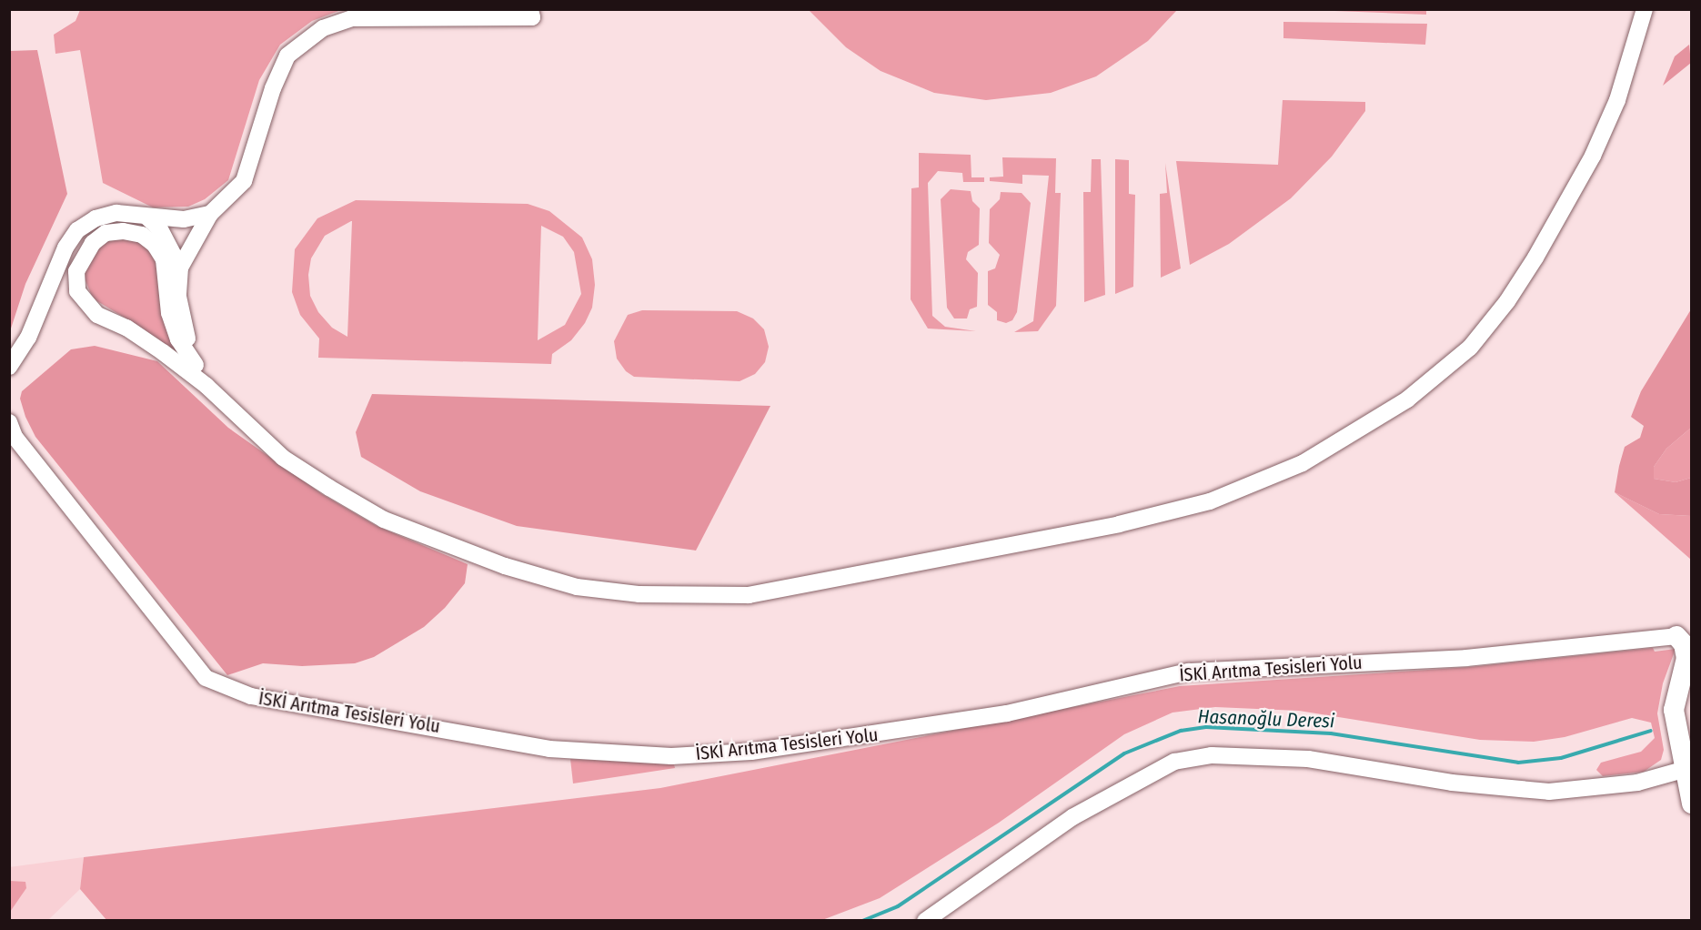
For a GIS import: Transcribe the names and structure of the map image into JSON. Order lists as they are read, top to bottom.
{
  "streets": {
    "street": ["İSKİ Arıtma Tesisleri Yolu"]
  },
  "water": ["Hasanoğlu Deresi"]
}
